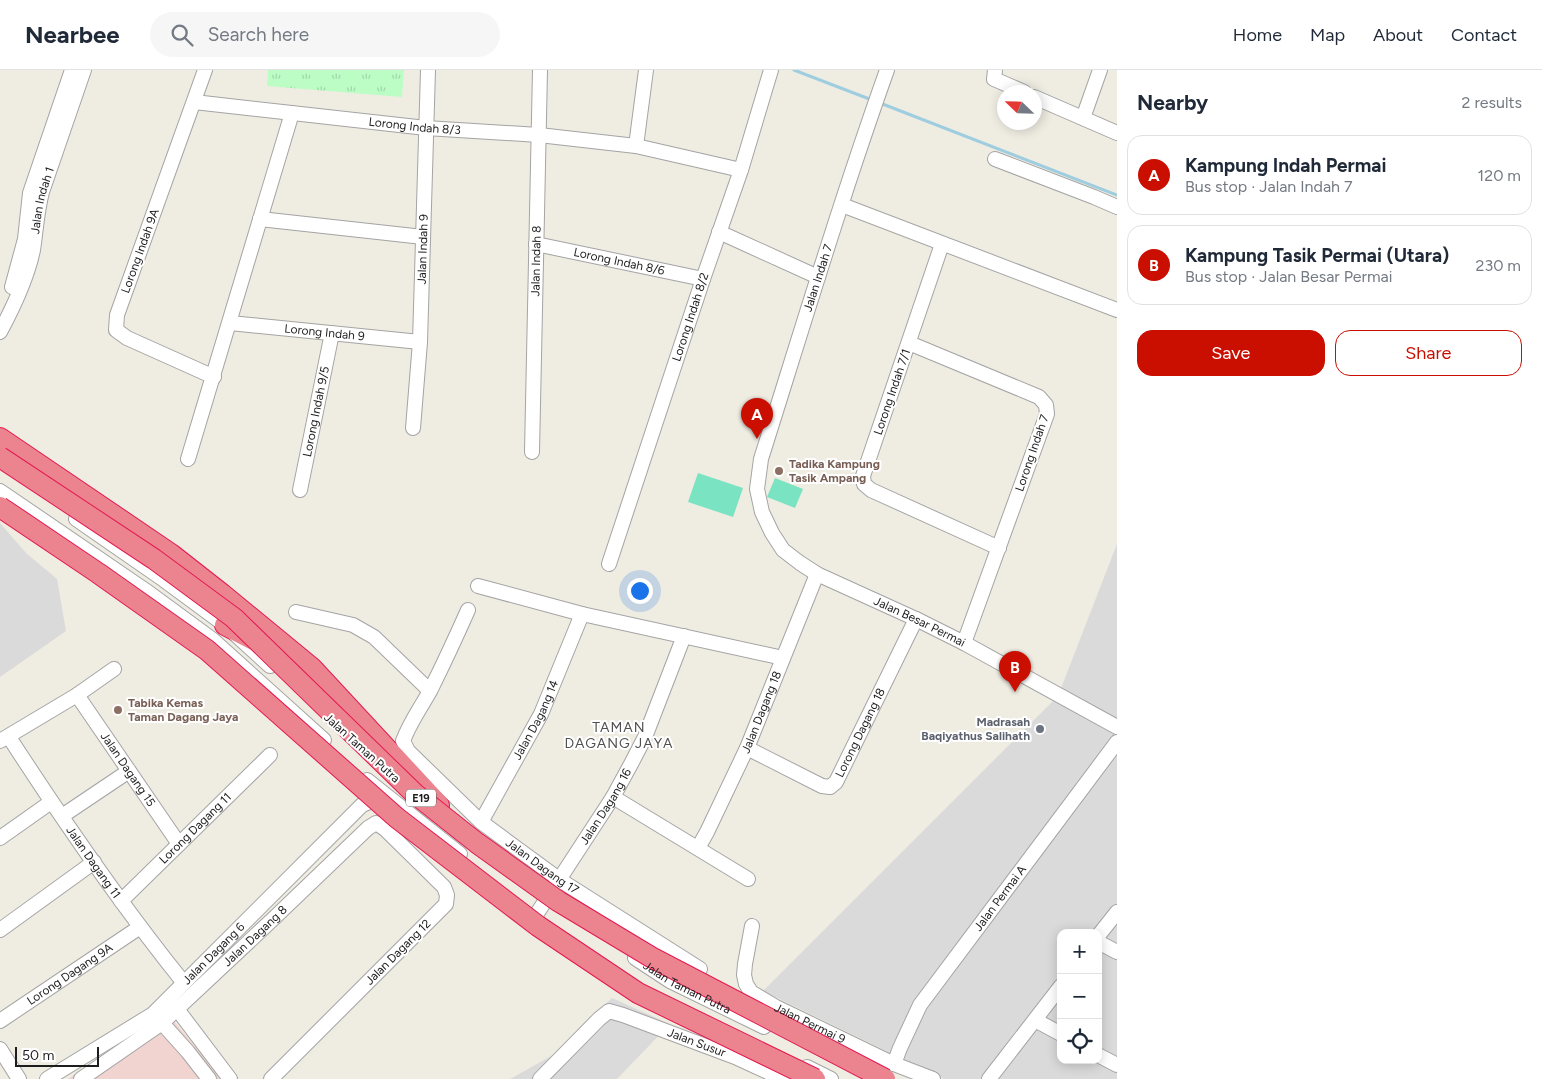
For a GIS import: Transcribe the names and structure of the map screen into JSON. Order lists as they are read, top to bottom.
{
  "streets": {
    "highway": ["E19"],
    "street": [
      "Lorong Indah 8/3",
      "Jalan Indah 1",
      "Jalan Indah 9",
      "Lorong Indah 9A",
      "Jalan Indah 8",
      "Lorong Indah 8/6",
      "Jalan Indah 7",
      "Lorong Indah 8/2",
      "Lorong Indah 9",
      "Lorong Indah 7/1",
      "Lorong Indah 9/5",
      "Lorong Indah 7",
      "Jalan Besar Permai",
      "Jalan Dagang 18",
      "Jalan Dagang 14",
      "Lorong Dagang 18",
      "Jalan Taman Putra",
      "Jalan Dagang 15",
      "Jalan Dagang 16",
      "Lorong Dagang 11",
      "Jalan Dagang 11",
      "Jalan Dagang 17",
      "Jalan Permai A",
      "Jalan Dagang 8",
      "Jalan Dagang 12",
      "Jalan Dagang 6",
      "Lorong Dagang 9A",
      "Jalan Permai 9",
      "Jalan Susur"
    ]
  },
  "crossings": [
    ["Lorong Indah 8/3", "Jalan Indah 9"],
    ["Lorong Indah 8/3", "Lorong Indah 9A"],
    ["Lorong Indah 8/3", "Jalan Indah 8"],
    ["Lorong Indah 8/3", "Lorong Indah 8/2"],
    ["Jalan Indah 9", "Lorong Indah 9"],
    ["Jalan Indah 8", "Lorong Indah 8/6"],
    ["Lorong Indah 8/6", "Lorong Indah 8/2"],
    ["Jalan Indah 7", "Jalan Besar Permai"],
    ["Lorong Indah 9", "Lorong Indah 9/5"],
    ["Lorong Indah 7/1", "Lorong Indah 7"],
    ["Lorong Indah 7", "Jalan Besar Permai"],
    ["Jalan Besar Permai", "Jalan Dagang 18"],
    ["Jalan Besar Permai", "Lorong Dagang 18"],
    ["Jalan Dagang 18", "Lorong Dagang 18"],
    ["Jalan Dagang 14", "Jalan Dagang 17"],
    ["Jalan Taman Putra", "Jalan Dagang 16"],
    ["Jalan Dagang 15", "Lorong Dagang 11"],
    ["E19", "Jalan Permai A"],
    ["E19", "Jalan Permai 9"],
    ["Jalan Dagang 16", "Jalan Dagang 17"],
    ["Lorong Dagang 11", "Jalan Dagang 11"],
    ["Jalan Dagang 11", "Jalan Dagang 6"],
    ["Jalan Dagang 11", "Lorong Dagang 9A"],
    ["Jalan Permai A", "Jalan Permai 9"],
    ["Jalan Dagang 8", "Jalan Dagang 12"]
  ],
  "districts": ["TAMAN DAGANG JAYA"],
  "places": ["Tadika Kampung Tasik Ampang", "Tabika Kemas Taman Dagang Jaya", "Madrasah Baqiyathus Salihath"],
  "scale_bar": "50 m",
  "north": "top left",
  "page": {
    "header": "Nearbee",
    "search": "Search here",
    "nav": [
      "Home",
      "Map",
      "About",
      "Contact"
    ],
    "heading": ["Nearby", "2 results"],
    "list": [
      {
        "mark": "A",
        "name": "Kampung Indah Permai",
        "note": "Bus stop · Jalan Indah 7",
        "value": "120 m"
      },
      {
        "mark": "B",
        "name": "Kampung Tasik Permai (Utara)",
        "note": "Bus stop · Jalan Besar Permai",
        "value": "230 m"
      }
    ],
    "buttons": ["Save", "Share"],
    "pins": ["A", "B"],
    "map_buttons": ["+", "−"],
    "scale": "50 m"
  }
}
